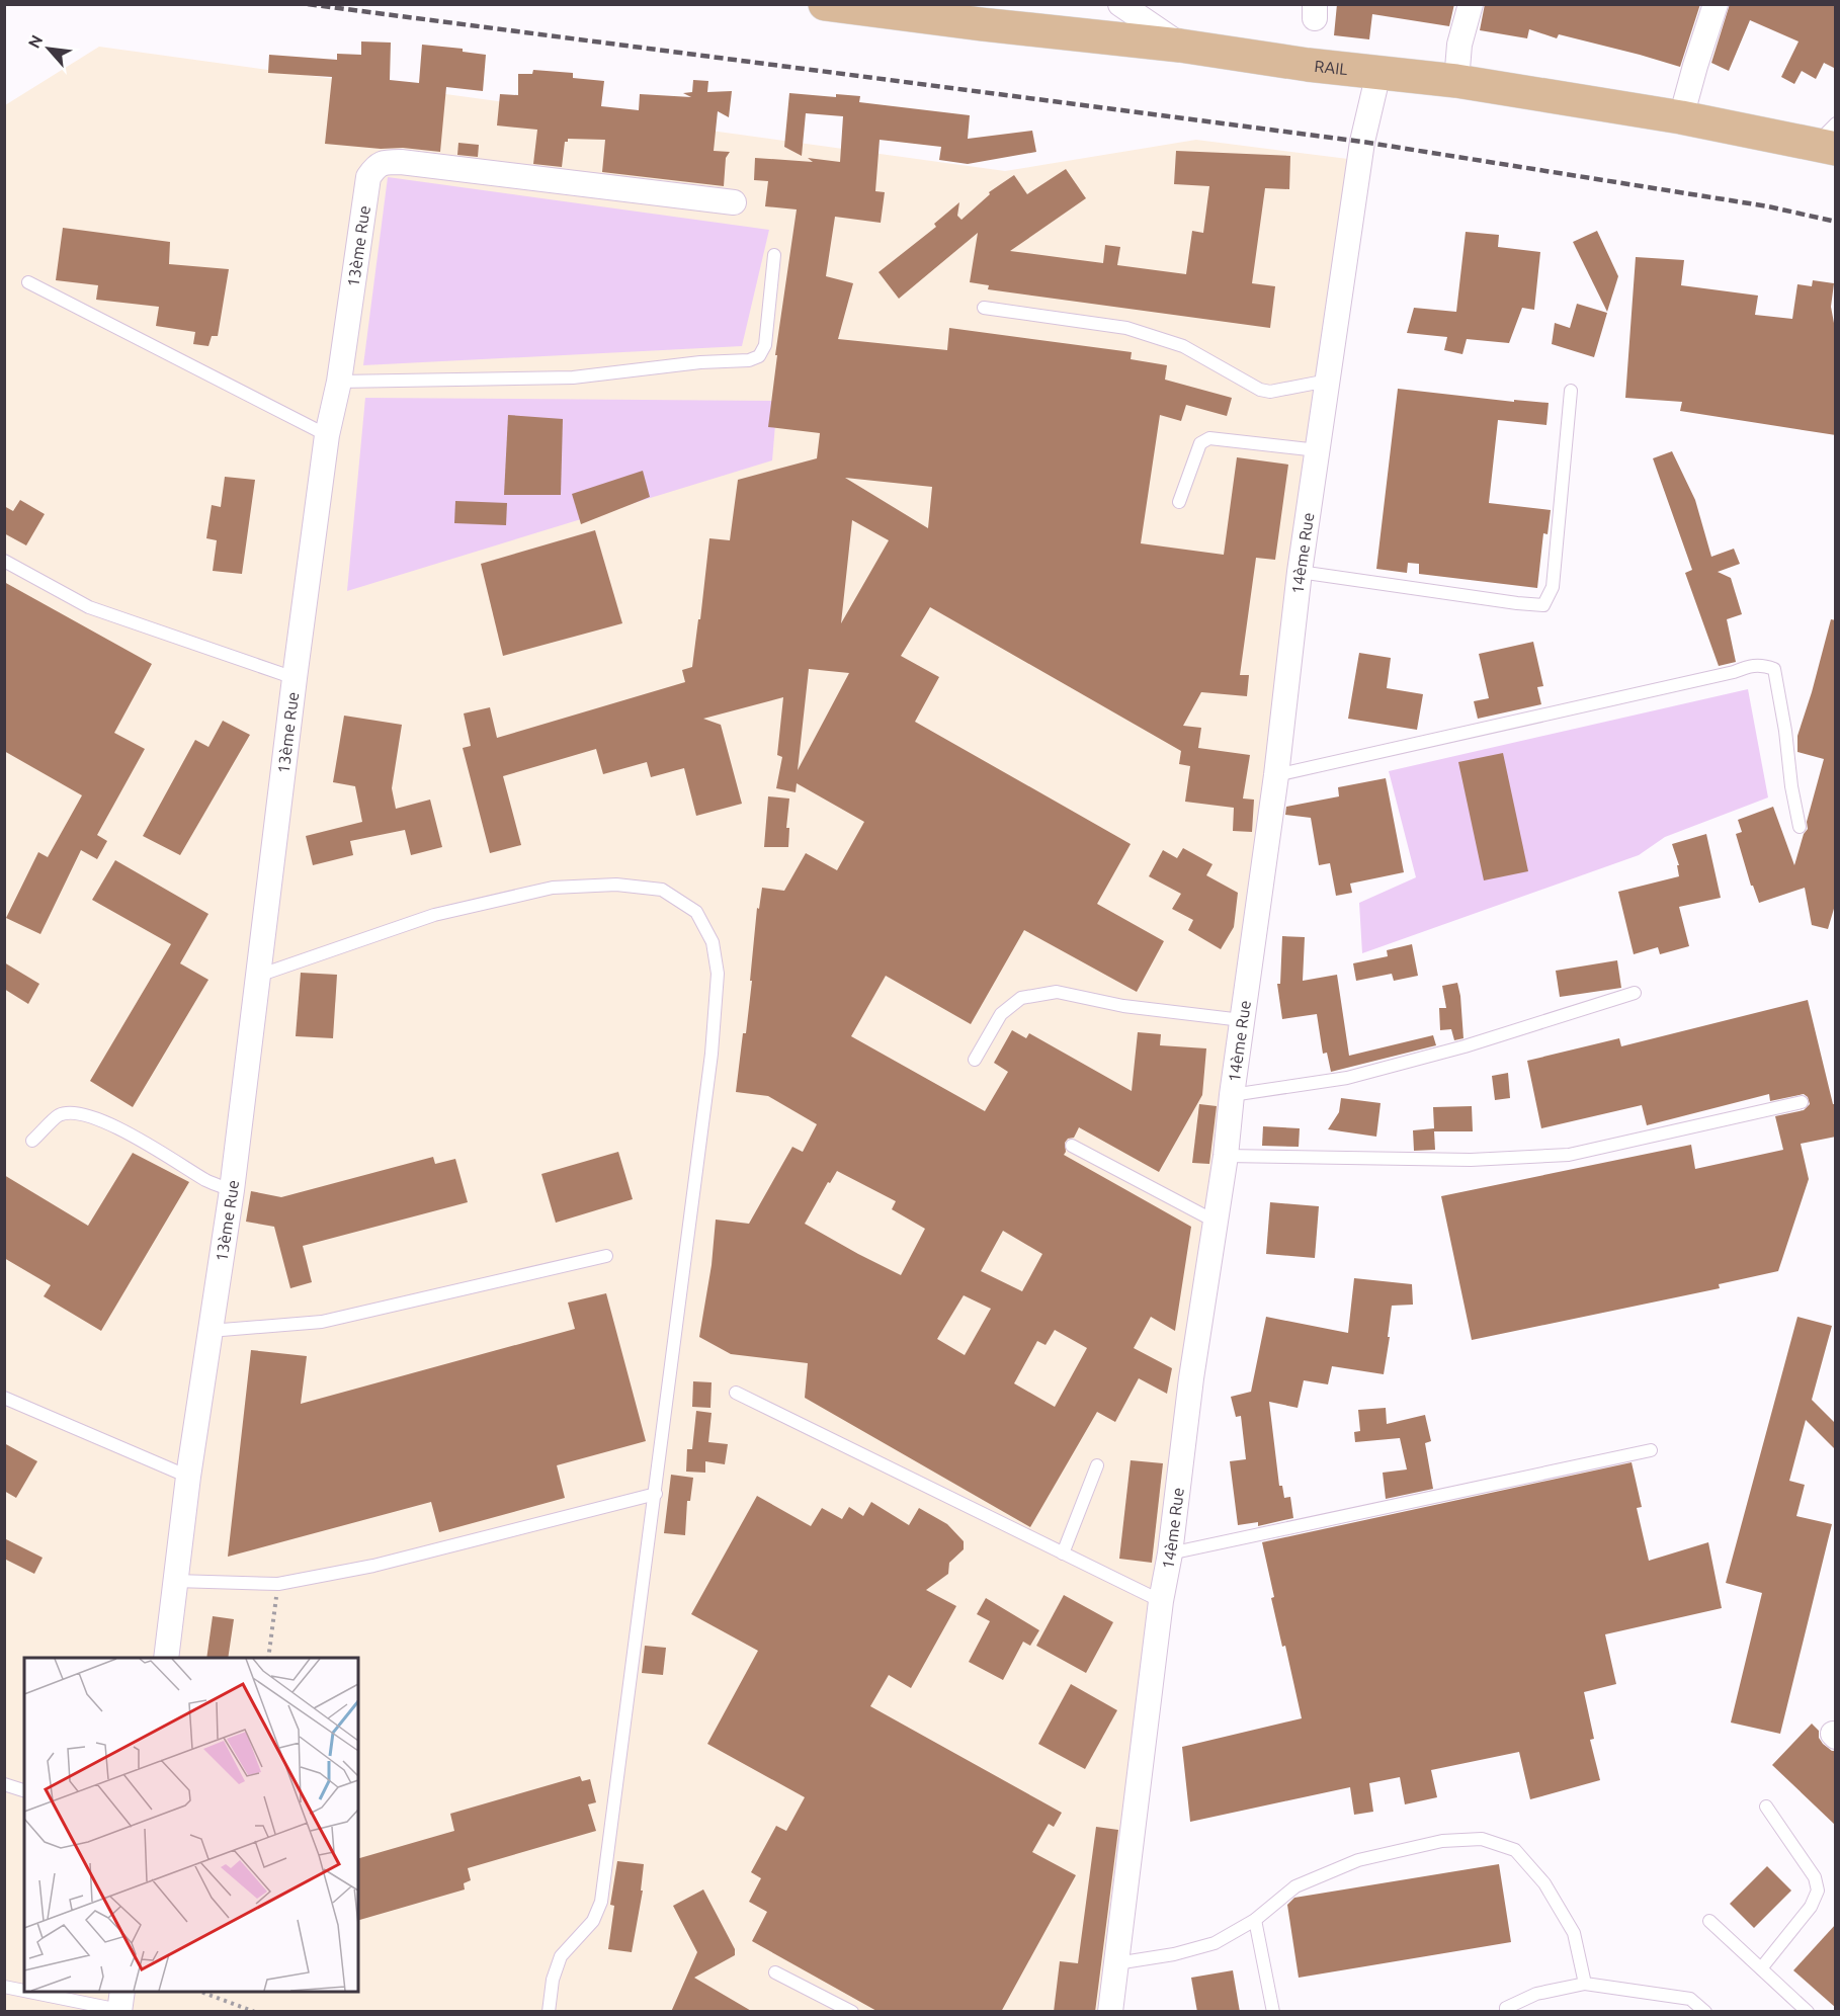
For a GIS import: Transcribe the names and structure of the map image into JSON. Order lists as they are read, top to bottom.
{
  "streets": {
    "main road": ["RAIL"],
    "street": ["13ème Rue", "14ème Rue"]
  },
  "crossings": [
    ["RAIL", "14ème Rue"]
  ],
  "north": "top left"
}
